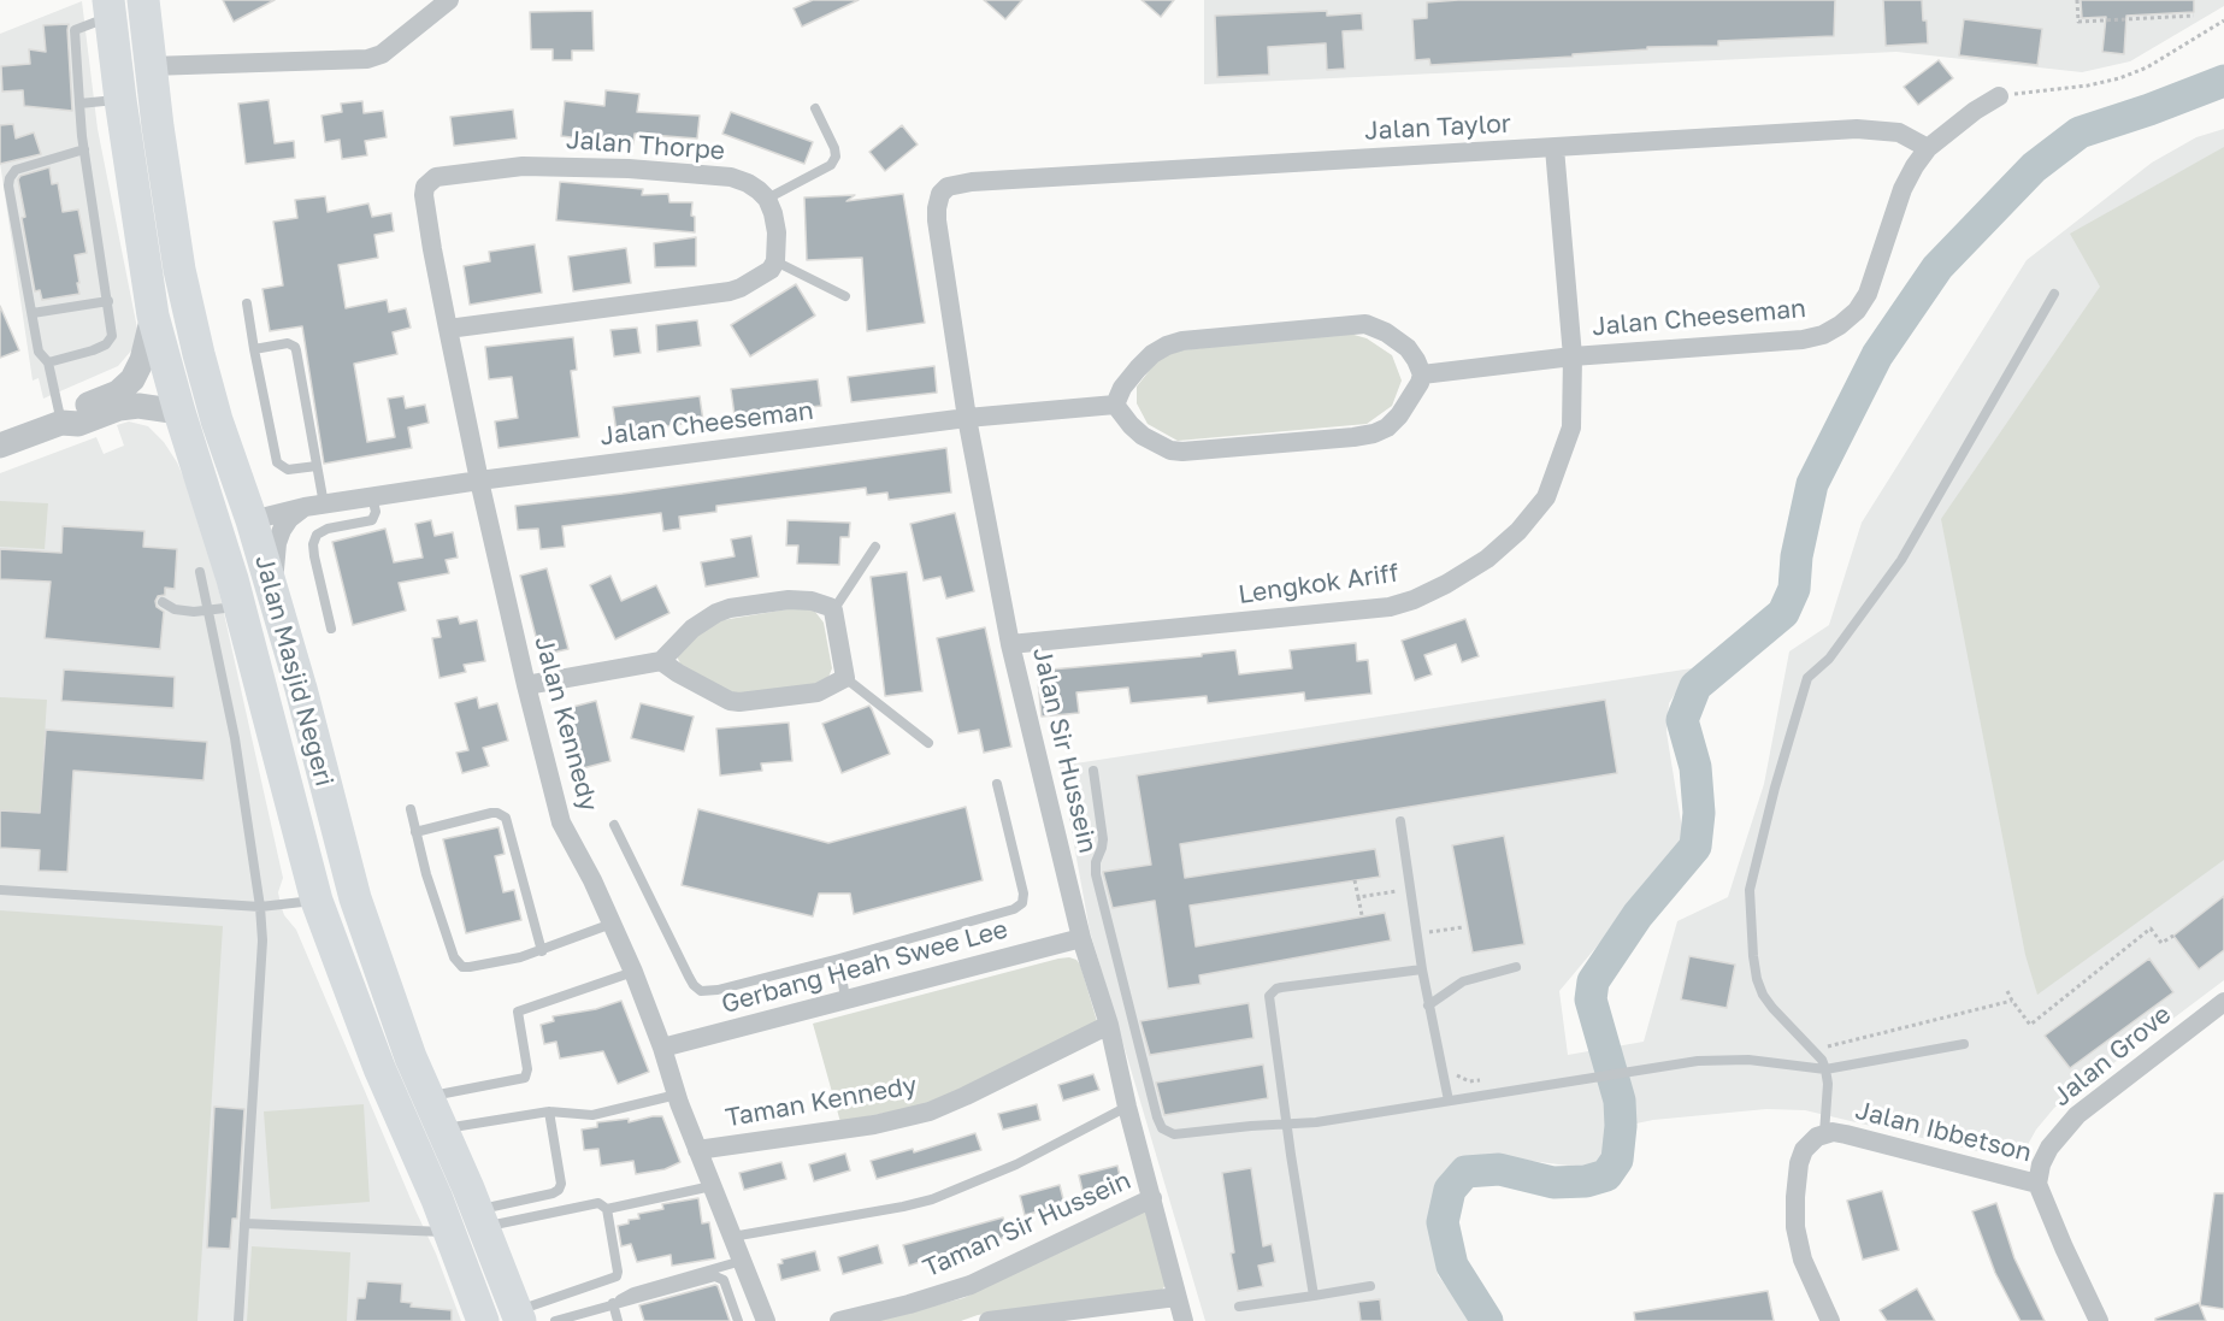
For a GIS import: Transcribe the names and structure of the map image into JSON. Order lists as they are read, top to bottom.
{
  "streets": {
    "highway": ["Jalan Masjid Negeri"],
    "street": [
      "Jalan Taylor",
      "Jalan Thorpe",
      "Jalan Cheeseman",
      "Lengkok Ariff",
      "Jalan Kennedy",
      "Jalan Sir Hussein",
      "Gerbang Heah Swee Lee",
      "Jalan Grove",
      "Taman Kennedy",
      "Jalan Ibbetson",
      "Taman Sir Hussein"
    ]
  },
  "crossings": [
    ["Jalan Taylor", "Jalan Cheeseman"],
    ["Jalan Taylor", "Lengkok Ariff"],
    ["Jalan Taylor", "Jalan Sir Hussein"],
    ["Jalan Thorpe", "Jalan Kennedy"],
    ["Jalan Cheeseman", "Lengkok Ariff"],
    ["Jalan Cheeseman", "Jalan Masjid Negeri"],
    ["Jalan Cheeseman", "Jalan Kennedy"],
    ["Jalan Cheeseman", "Jalan Sir Hussein"],
    ["Lengkok Ariff", "Jalan Sir Hussein"],
    ["Jalan Kennedy", "Gerbang Heah Swee Lee"],
    ["Jalan Kennedy", "Taman Kennedy"],
    ["Jalan Sir Hussein", "Gerbang Heah Swee Lee"],
    ["Jalan Sir Hussein", "Taman Kennedy"],
    ["Jalan Sir Hussein", "Taman Sir Hussein"],
    ["Jalan Grove", "Jalan Ibbetson"]
  ]
}
